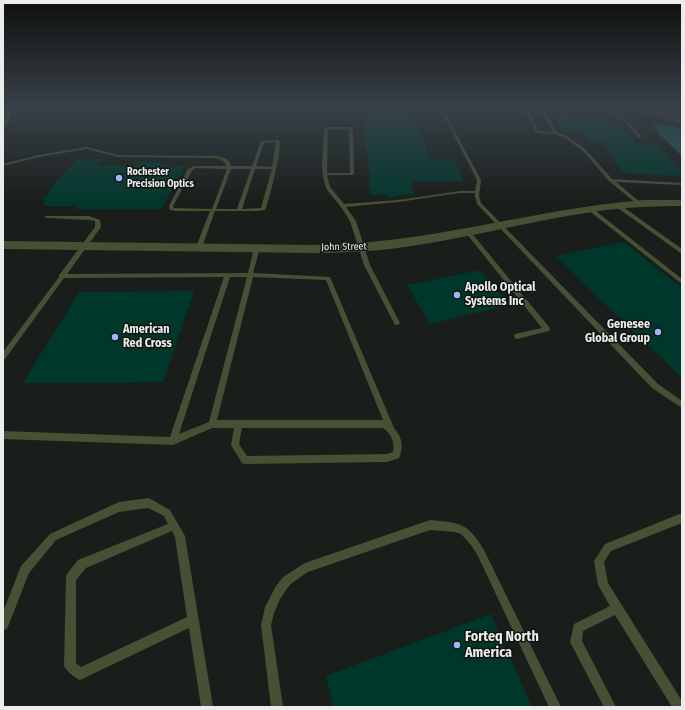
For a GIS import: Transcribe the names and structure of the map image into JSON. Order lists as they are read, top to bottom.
{
  "streets": {
    "street": ["John Street"]
  },
  "places": [
    "Rochester Precision Optics",
    "Apollo Optical Systems Inc",
    "Genesee Global Group",
    "American Red Cross",
    "Forteq North America"
  ]
}
